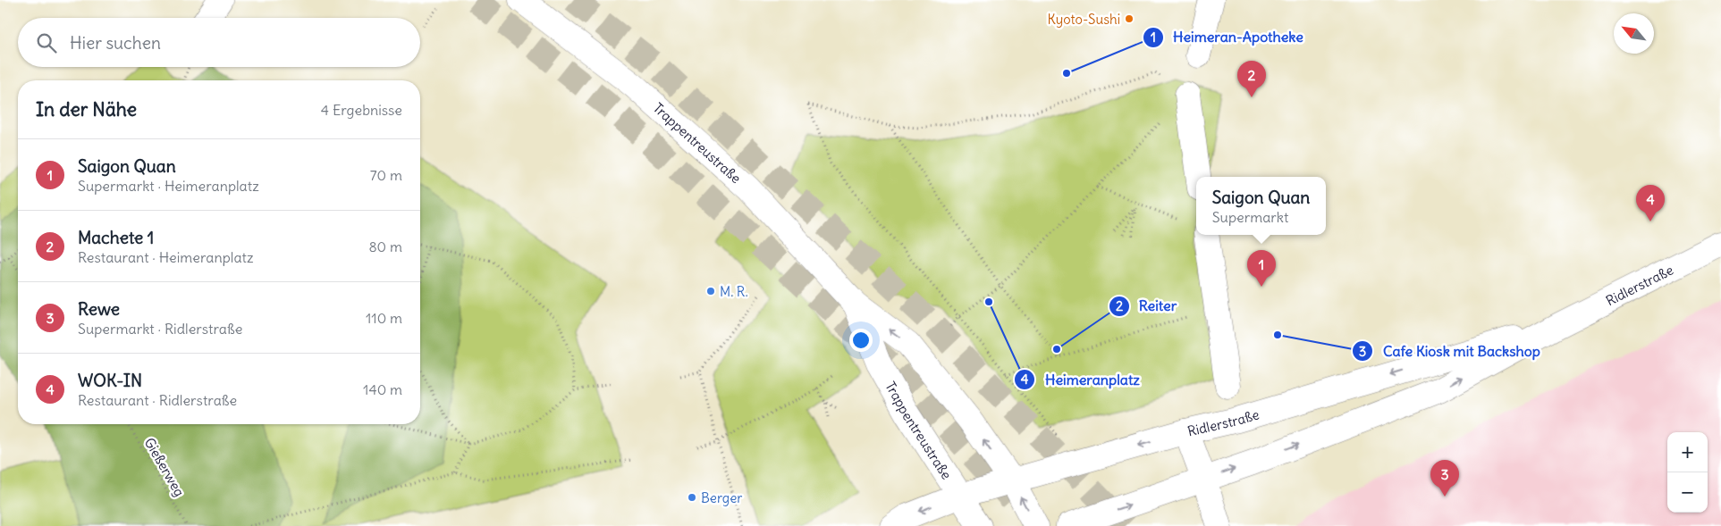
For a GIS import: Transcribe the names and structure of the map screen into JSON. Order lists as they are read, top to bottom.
{
  "streets": {
    "street": ["Trappentreustraße", "Ridlerstraße"],
    "path": ["Gießerweg"]
  },
  "crossings": [
    ["Trappentreustraße", "Ridlerstraße"]
  ],
  "places": [
    "Kyoto-Sushi",
    "Heimeran-Apotheke",
    "M. R.",
    "Heimeranplatz",
    "Cafe Kiosk mit Backshop",
    "Reiter",
    "Berger"
  ],
  "north": "top left",
  "page": {
    "search": "Hier suchen",
    "pins": [
      "2",
      "4",
      "1",
      "3"
    ],
    "heading": ["In der Nähe", "4 Ergebnisse"],
    "list": [
      {
        "mark": "1",
        "name": "Saigon Quan",
        "note": "Supermarkt · Heimeranplatz",
        "value": "70 m"
      },
      {
        "mark": "2",
        "name": "Machete 1",
        "note": "Restaurant · Heimeranplatz",
        "value": "80 m"
      },
      {
        "mark": "3",
        "name": "Rewe",
        "note": "Supermarkt · Ridlerstraße",
        "value": "110 m"
      },
      {
        "mark": "4",
        "name": "WOK-IN",
        "note": "Restaurant · Ridlerstraße",
        "value": "140 m"
      }
    ],
    "popup": ["Saigon Quan", "Supermarkt"],
    "map_buttons": ["+", "−"]
  }
}
